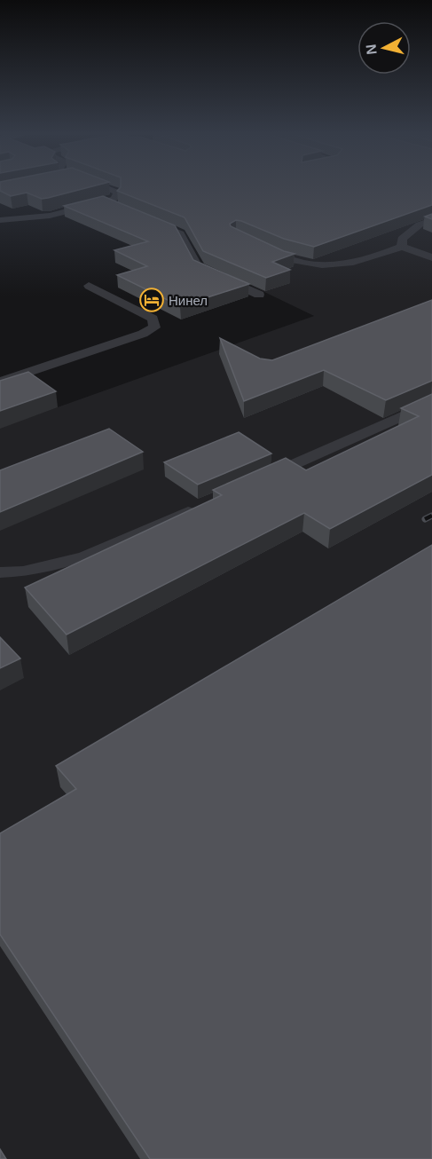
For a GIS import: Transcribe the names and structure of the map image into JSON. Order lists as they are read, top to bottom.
{
  "places": {
    "hotel": ["Нинел"]
  },
  "north": "left"
}
